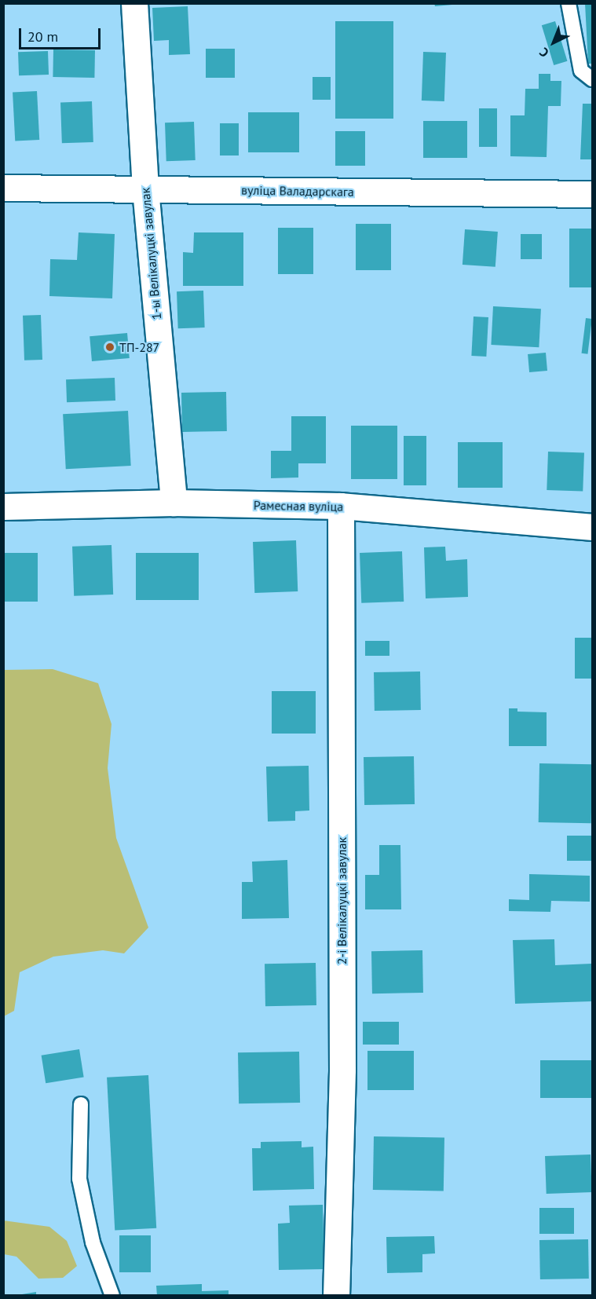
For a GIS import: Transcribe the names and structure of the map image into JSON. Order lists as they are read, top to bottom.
{
  "streets": {
    "street": [
      "вуліца Валадарскага",
      "1-ы Велікалуцкі завулак",
      "Рамесная вуліца",
      "2-і Велікалуцкі завулак"
    ]
  },
  "crossings": [
    ["вуліца Валадарскага", "1-ы Велікалуцкі завулак"],
    ["1-ы Велікалуцкі завулак", "Рамесная вуліца"],
    ["Рамесная вуліца", "2-і Велікалуцкі завулак"]
  ],
  "places": ["ТП-287"],
  "scale_bar": "20 m",
  "north": "bottom left"
}
